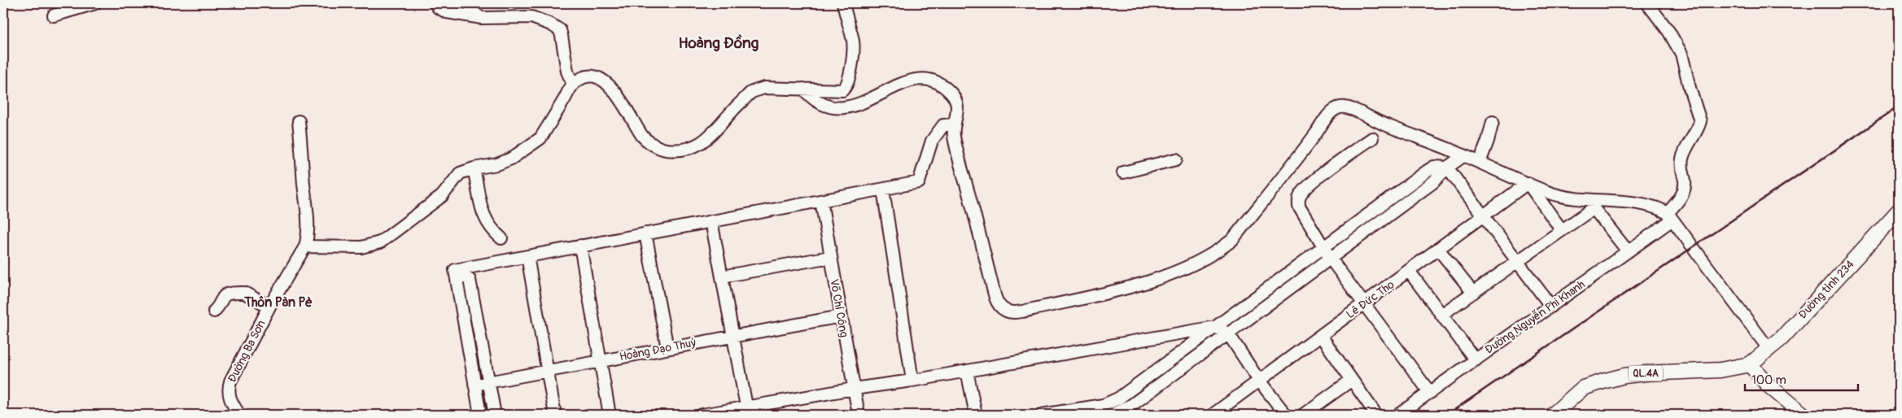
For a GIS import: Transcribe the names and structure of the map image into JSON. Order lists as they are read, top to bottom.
{
  "streets": {
    "main road": ["Đường tỉnh 234", "QL.4A"],
    "street": [
      "Lê Đức Thọ",
      "Võ Chí Công",
      "Đường Nguyễn Phi Khanh",
      "Hoàng Đạo Thuý",
      "Đường Ba Sơn"
    ]
  },
  "crossings": [
    ["Đường tỉnh 234", "QL.4A"],
    ["Võ Chí Công", "Hoàng Đạo Thuý"]
  ],
  "districts": ["Hoàng Đồng", "Thôn Pàn Pè"],
  "scale_bar": "100 m"
}
